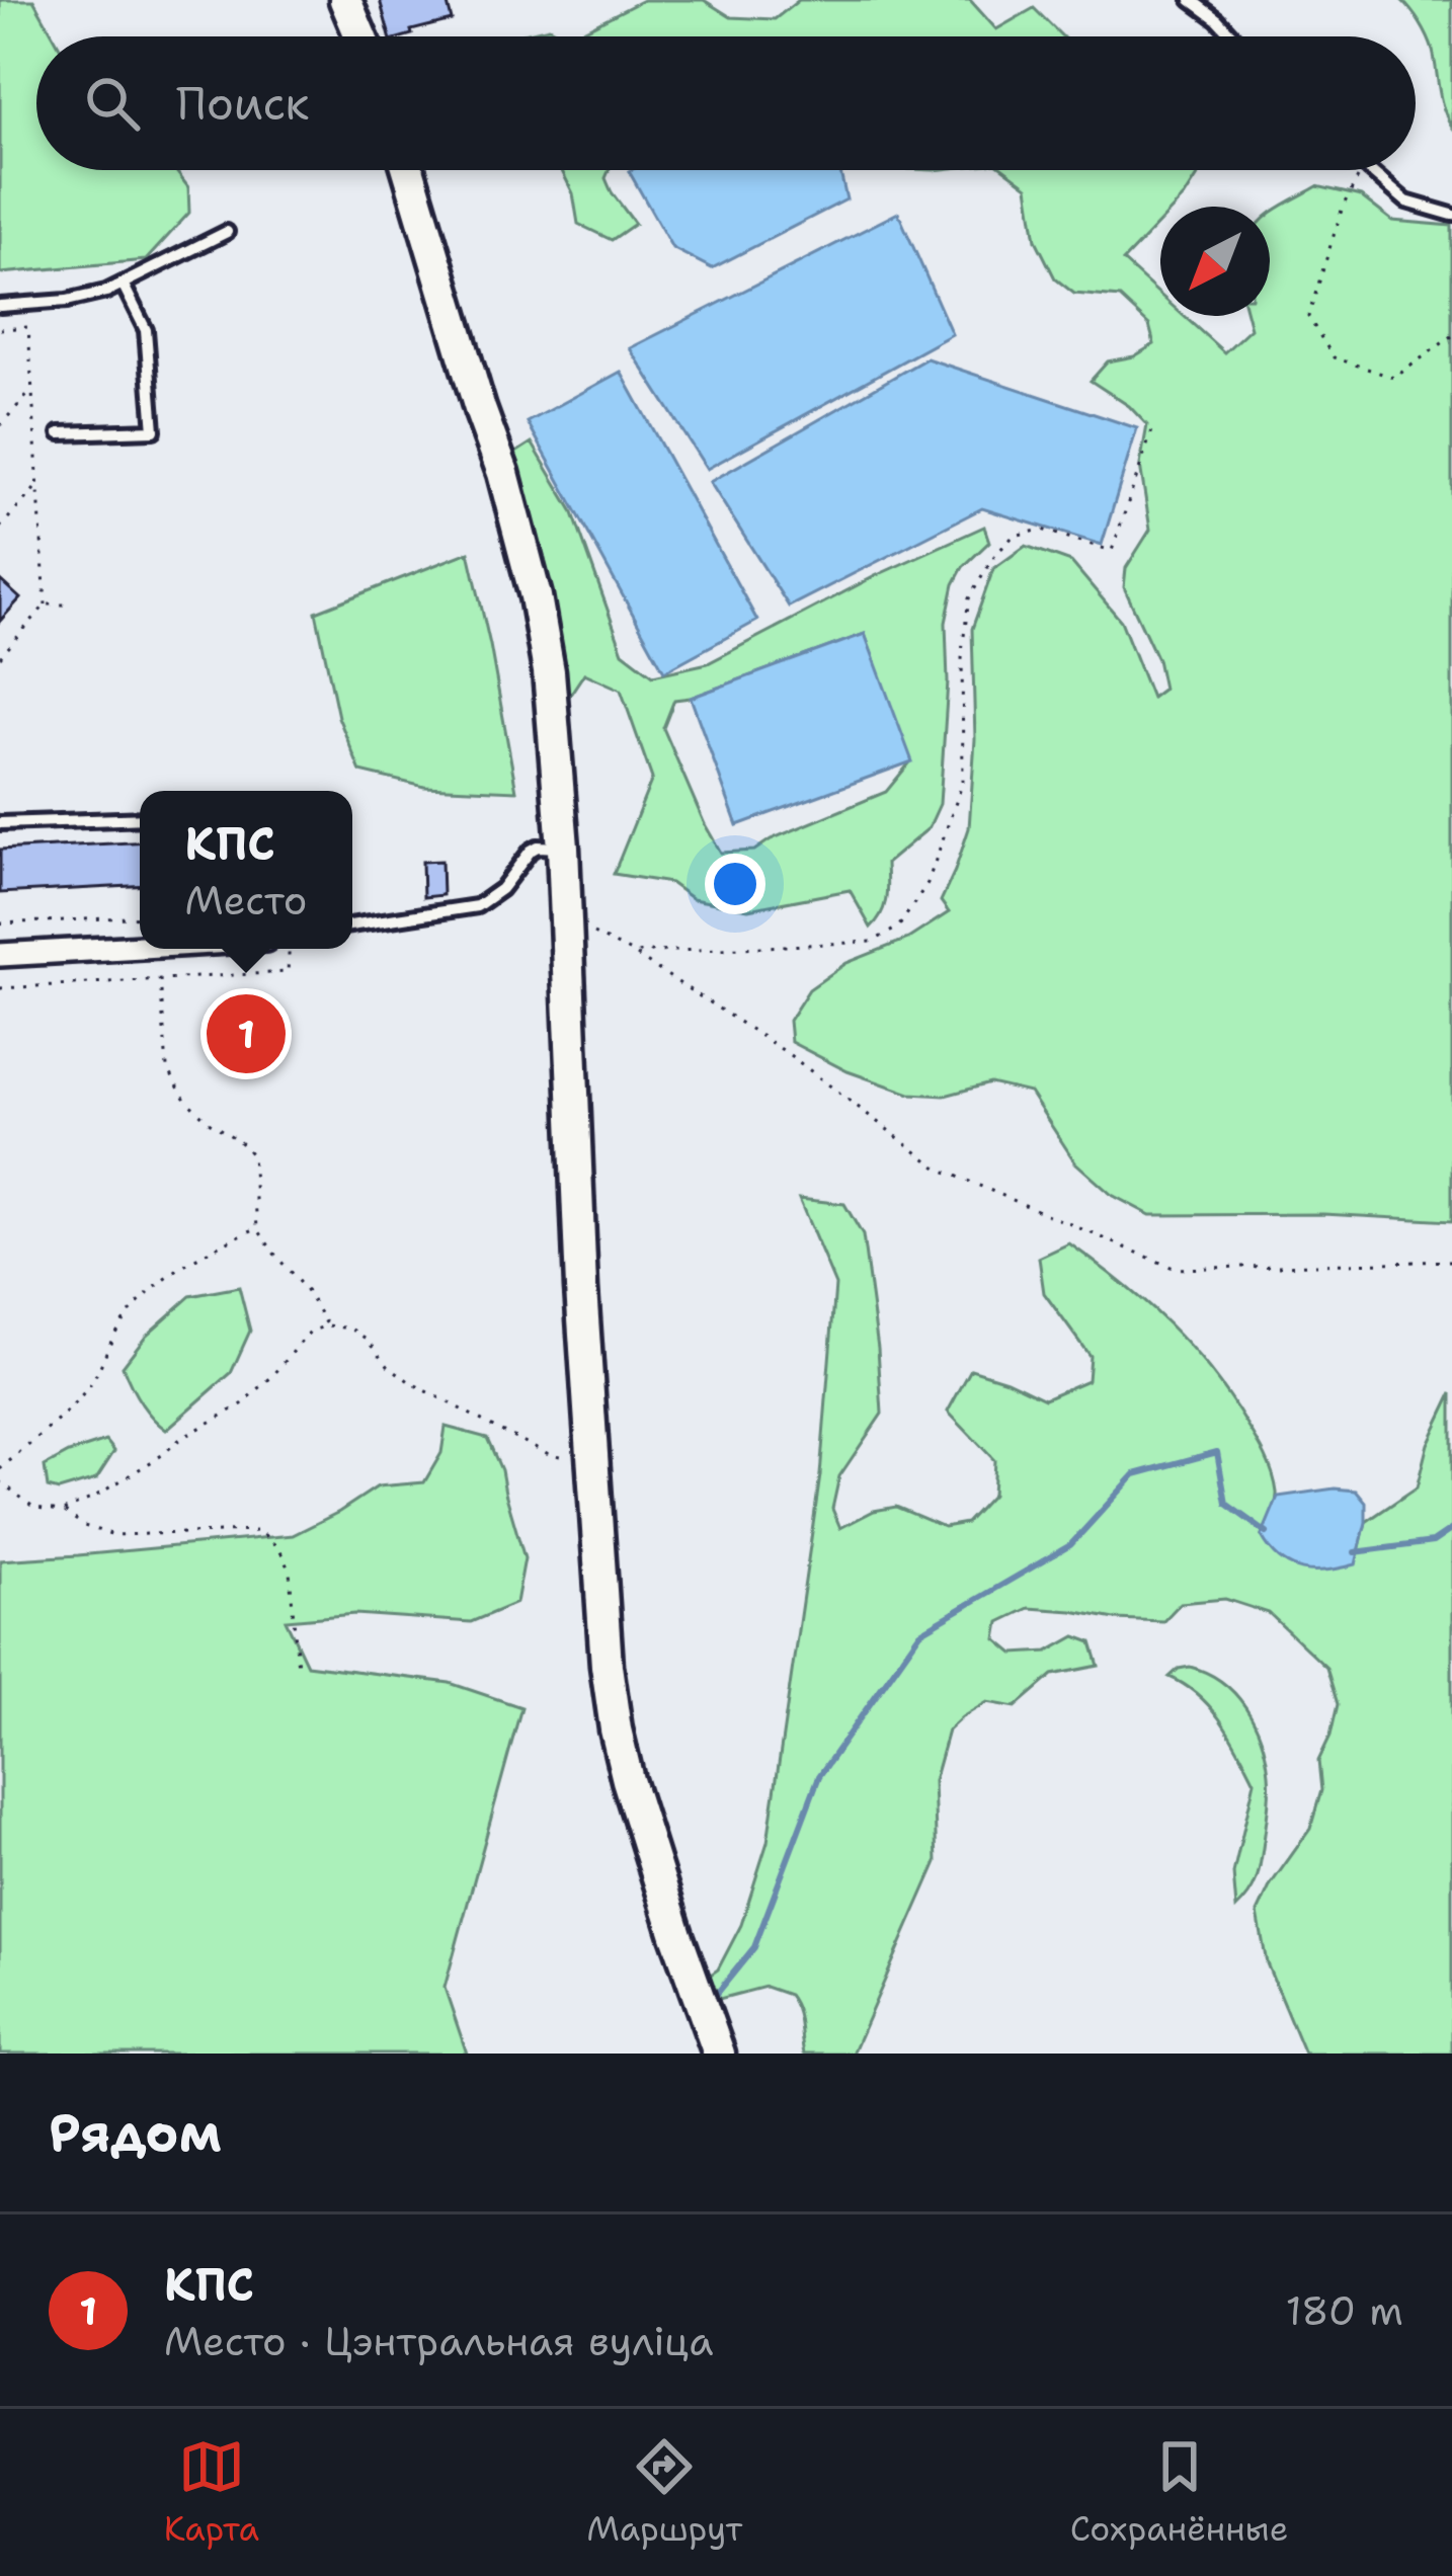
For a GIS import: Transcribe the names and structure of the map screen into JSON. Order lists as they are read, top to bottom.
{
  "north": "bottom left",
  "page": {
    "search": "Поиск",
    "popup": ["КПС", "Место"],
    "pins": "1",
    "heading": "Рядом",
    "list": [
      {
        "mark": "1",
        "name": "КПС",
        "note": "Место · Цэнтральная вуліца",
        "value": "180 m"
      }
    ],
    "nav": ["Карта", "Маршрут", "Сохранённые"]
  }
}
